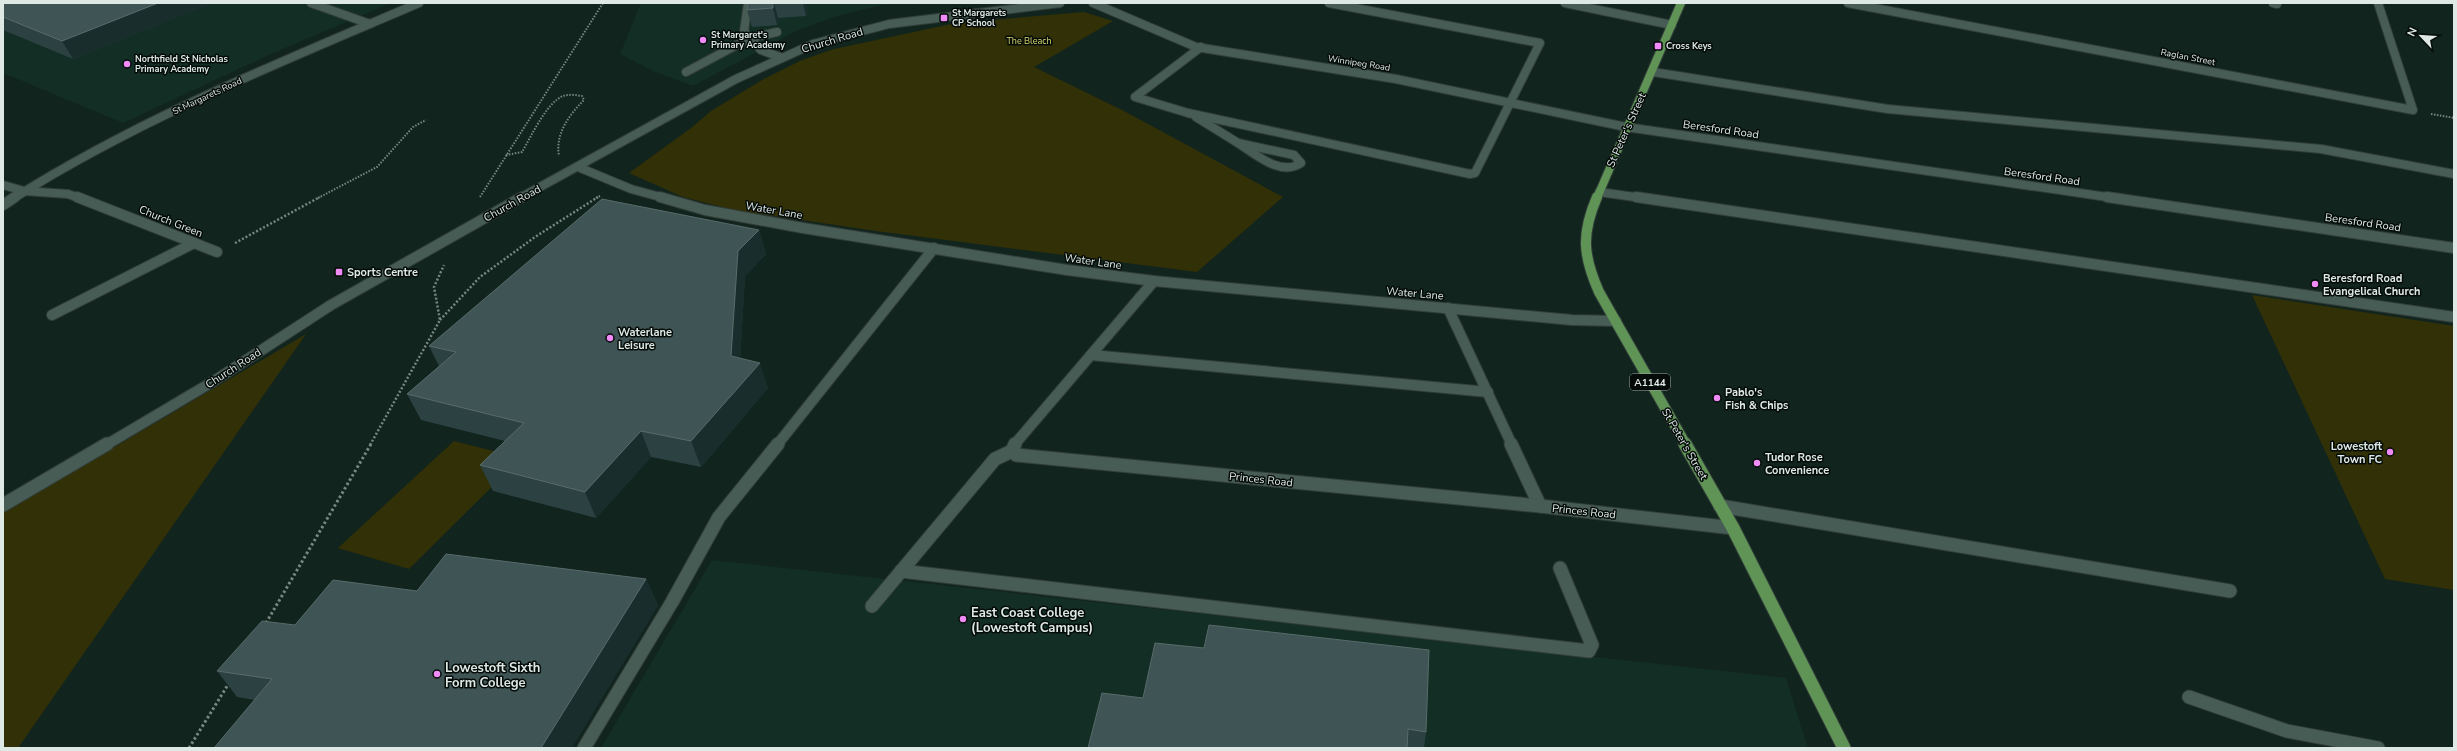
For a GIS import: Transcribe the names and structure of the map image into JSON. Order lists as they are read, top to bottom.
{
  "streets": {
    "main road": ["St Peter's Street", "A1144"],
    "street": [
      "Church Road",
      "Raglan Street",
      "Winnipeg Road",
      "St Margarets Road",
      "Beresford Road",
      "Water Lane",
      "Church Green",
      "Princes Road"
    ]
  },
  "crossings": [
    ["Church Road", "Water Lane"],
    ["Winnipeg Road", "Beresford Road"],
    ["Winnipeg Road", "St Peter's Street"],
    ["St Margarets Road", "Church Green"],
    ["Beresford Road", "St Peter's Street"],
    ["St Peter's Street", "Water Lane"],
    ["St Peter's Street", "Princes Road"]
  ],
  "parks": ["The Bleach"],
  "places": {
    "transit": ["St Margarets CP School", "Cross Keys", "Sports Centre"],
    "other": [
      "St Margaret's Primary Academy",
      "Northfield St Nicholas Primary Academy",
      "Beresford Road Evangelical Church",
      "Waterlane Leisure",
      "Pablo's Fish & Chips",
      "Lowestoft Town FC",
      "Tudor Rose Convenience",
      "East Coast College (Lowestoft Campus)",
      "Lowestoft Sixth Form College"
    ]
  },
  "north": "top left"
}
